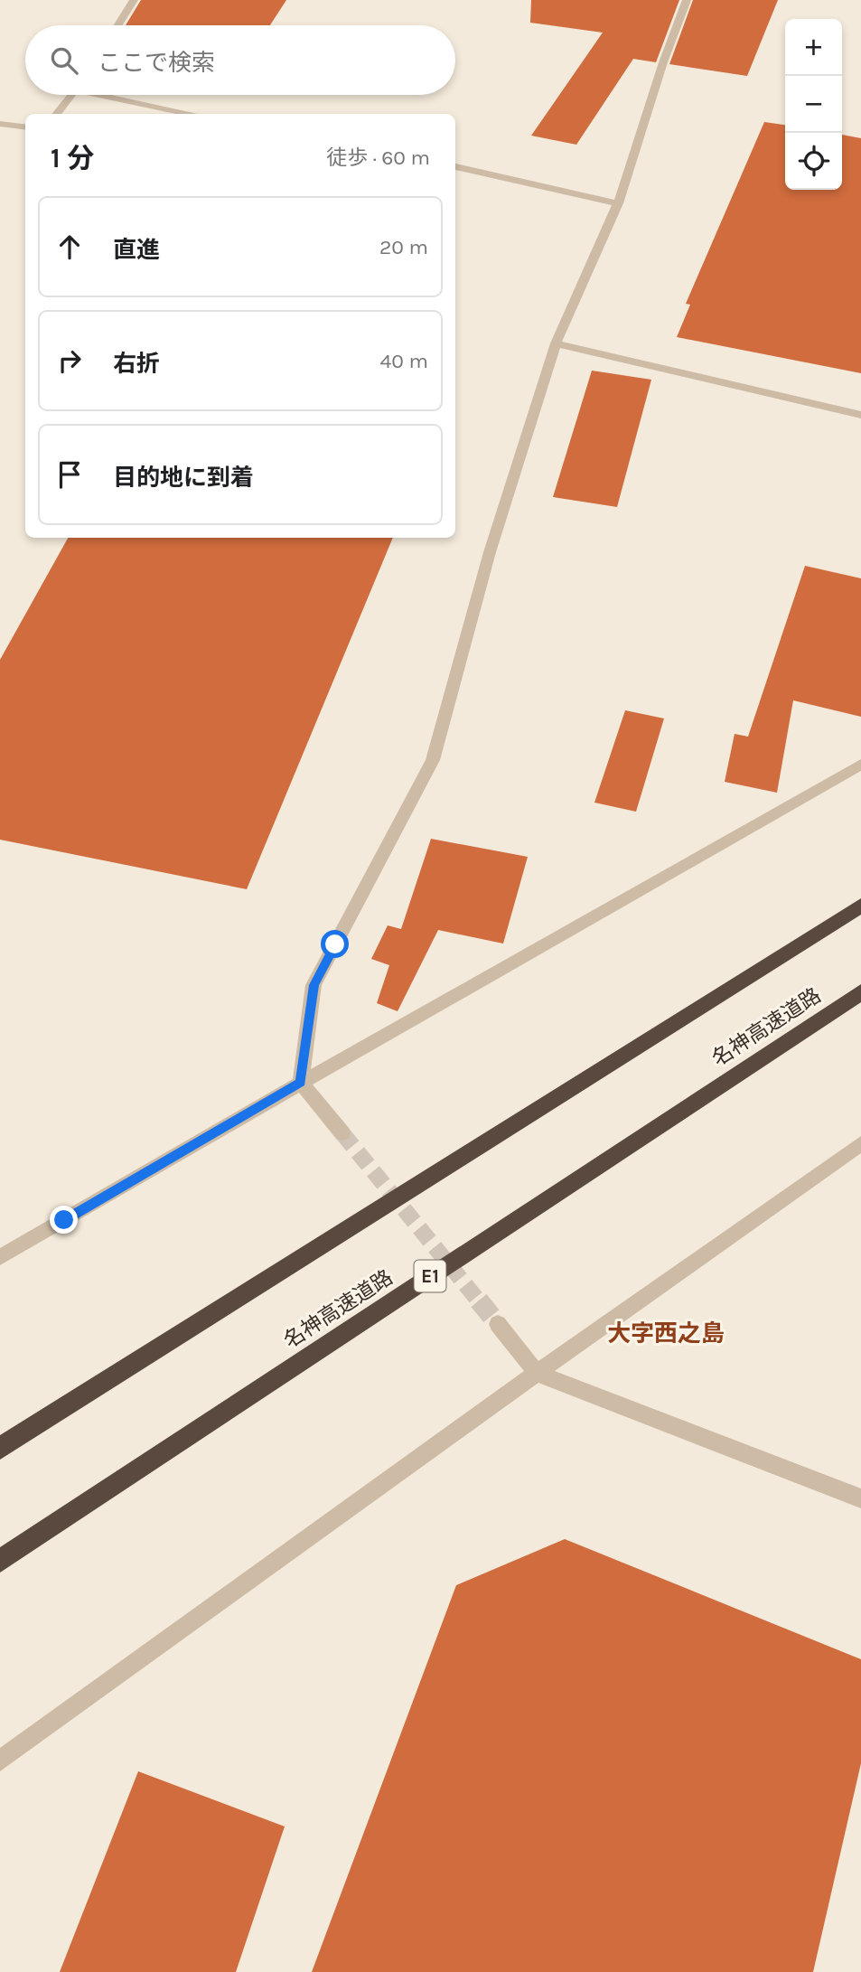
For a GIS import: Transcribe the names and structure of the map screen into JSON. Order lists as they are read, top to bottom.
{
  "streets": {
    "highway": ["名神高速道路", "E1"]
  },
  "districts": ["大字西之島"],
  "page": {
    "map_buttons": ["+", "−"],
    "search": "ここで検索",
    "heading": ["1 分", "徒歩 · 60 m"],
    "list": [
      ["直進", "20 m"],
      ["右折", "40 m"],
      "目的地に到着"
    ]
  }
}
